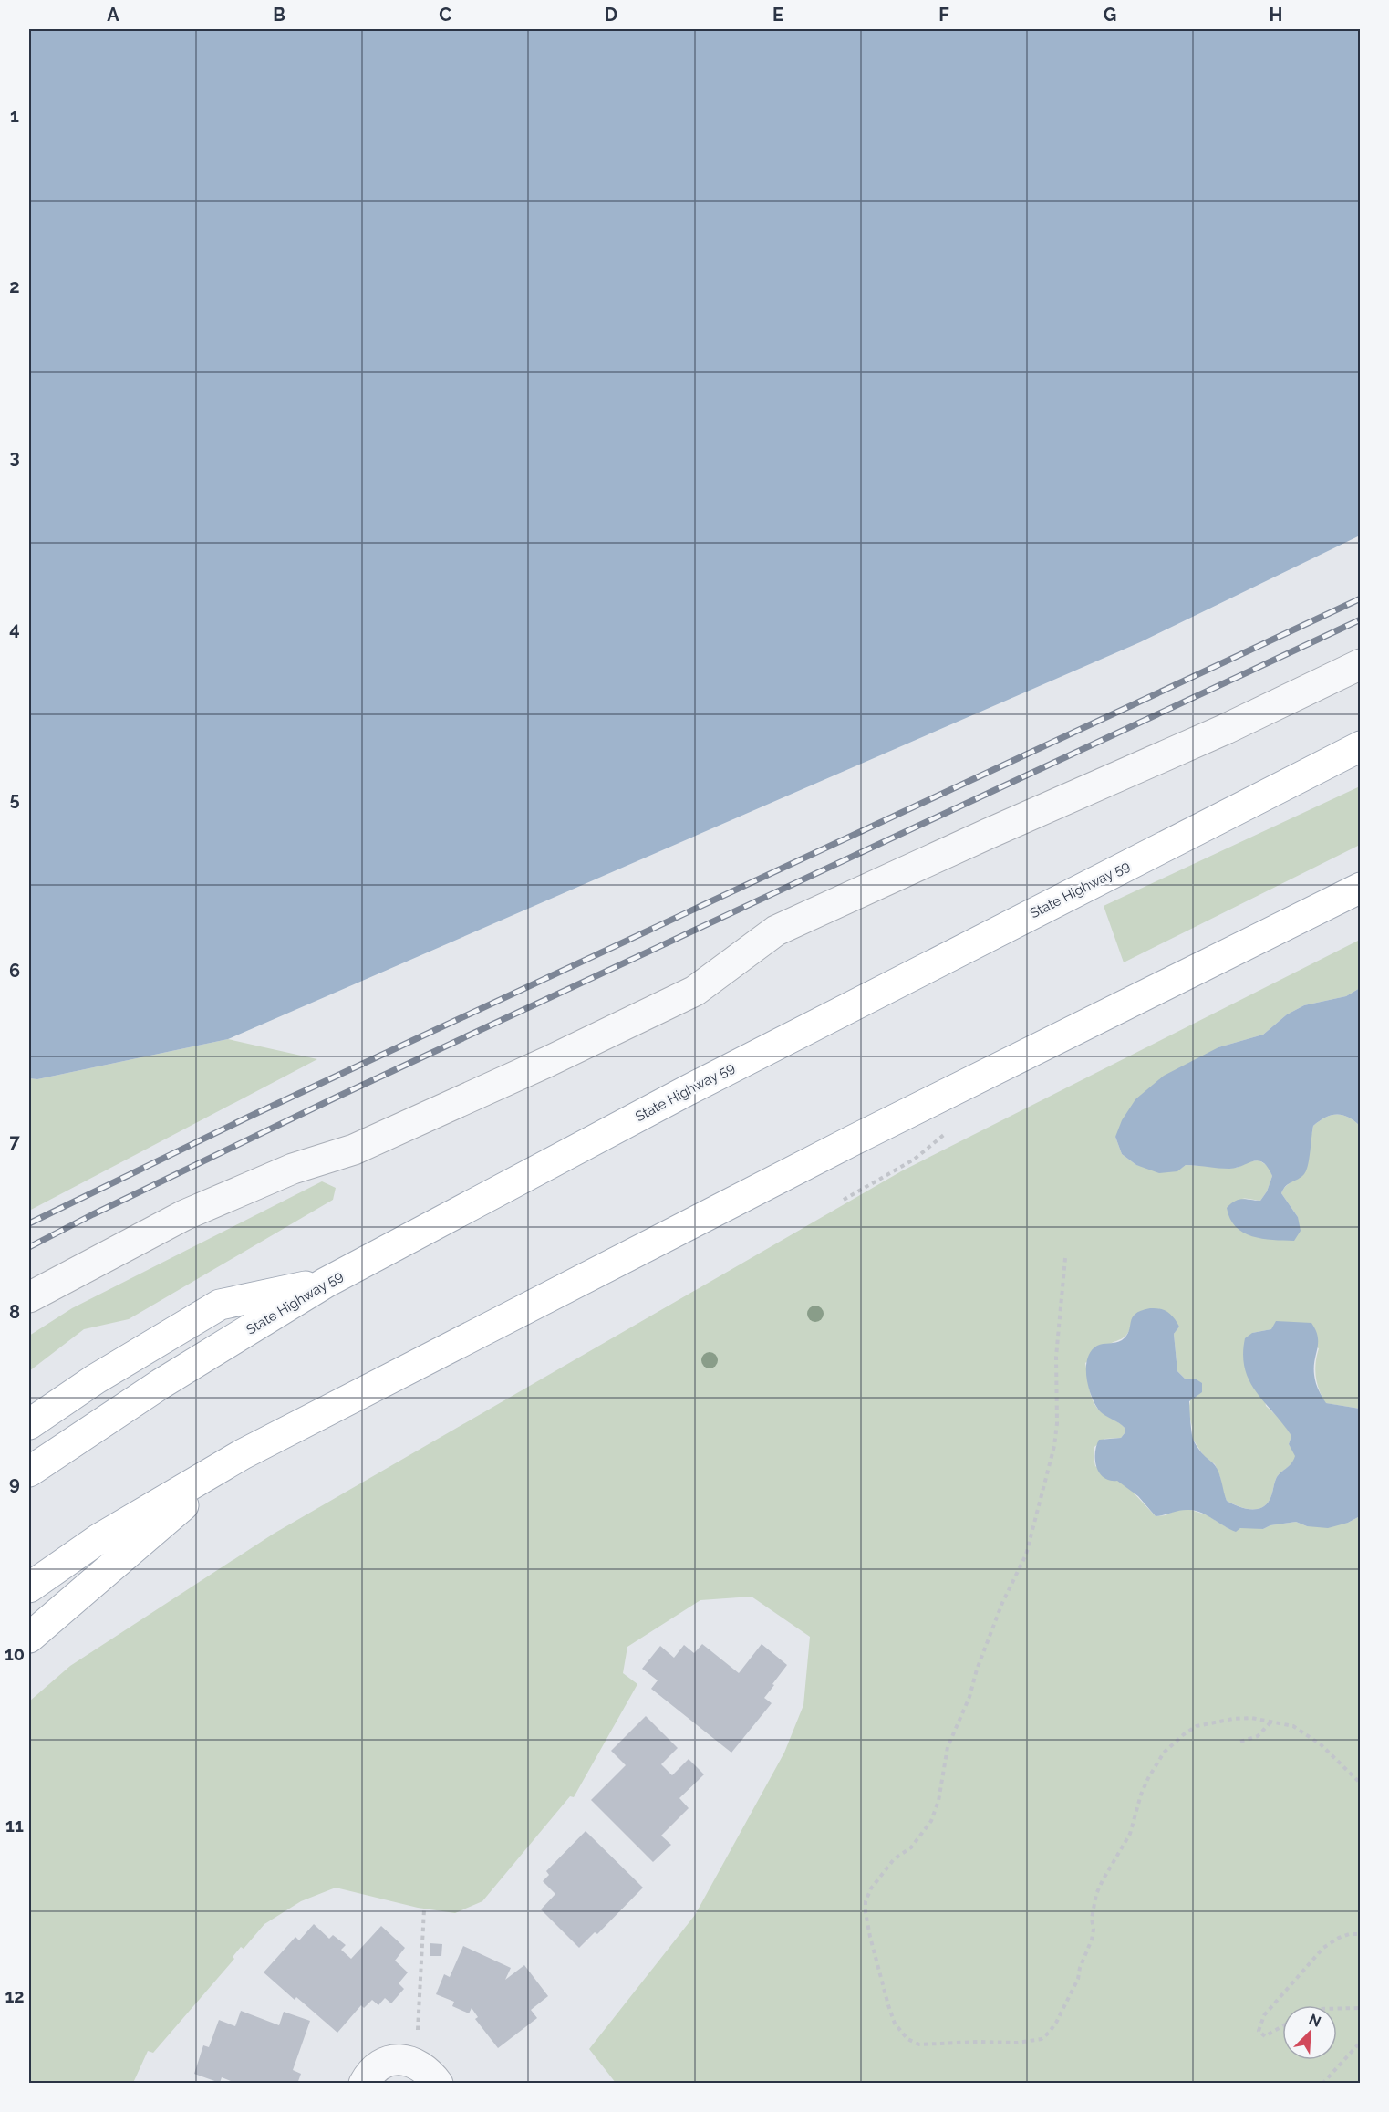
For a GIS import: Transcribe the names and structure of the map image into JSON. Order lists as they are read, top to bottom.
{
  "streets": {
    "main road": ["State Highway 59"]
  },
  "north": "top right",
  "grid": {
    "columns": [
      "A",
      "B",
      "C",
      "D",
      "E",
      "F",
      "G",
      "H"
    ],
    "rows": [
      "1",
      "2",
      "3",
      "4",
      "5",
      "6",
      "7",
      "8",
      "9",
      "10",
      "11",
      "12"
    ]
  }
}
